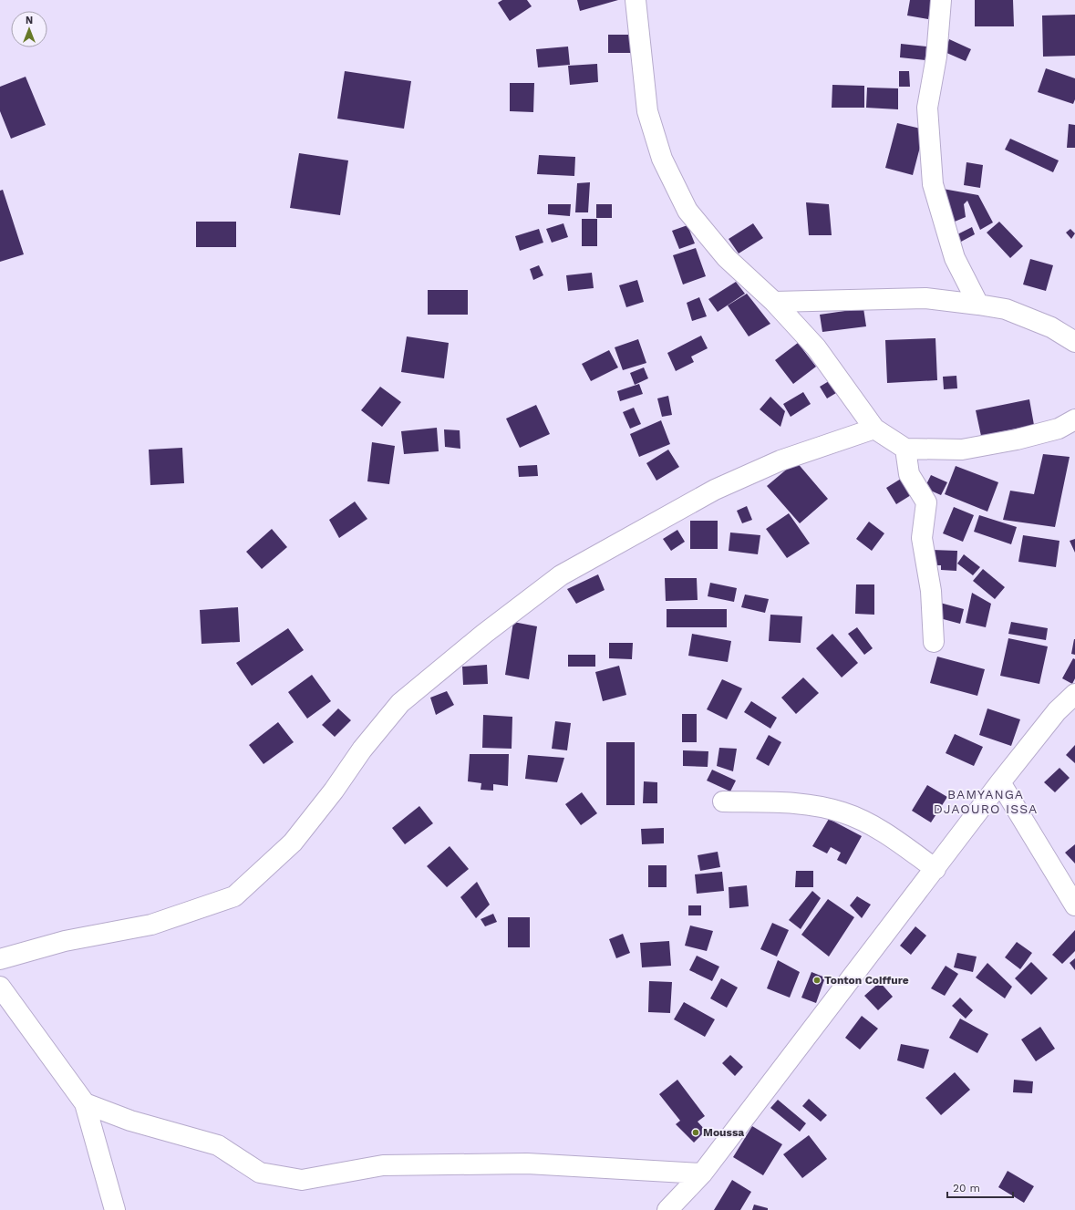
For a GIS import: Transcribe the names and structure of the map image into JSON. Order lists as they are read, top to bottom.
{
  "districts": ["BAMYANGA DJAOURO ISSA"],
  "places": ["Tonton Coiffure", "Moussa"],
  "scale_bar": "20 m",
  "north": "top"
}
